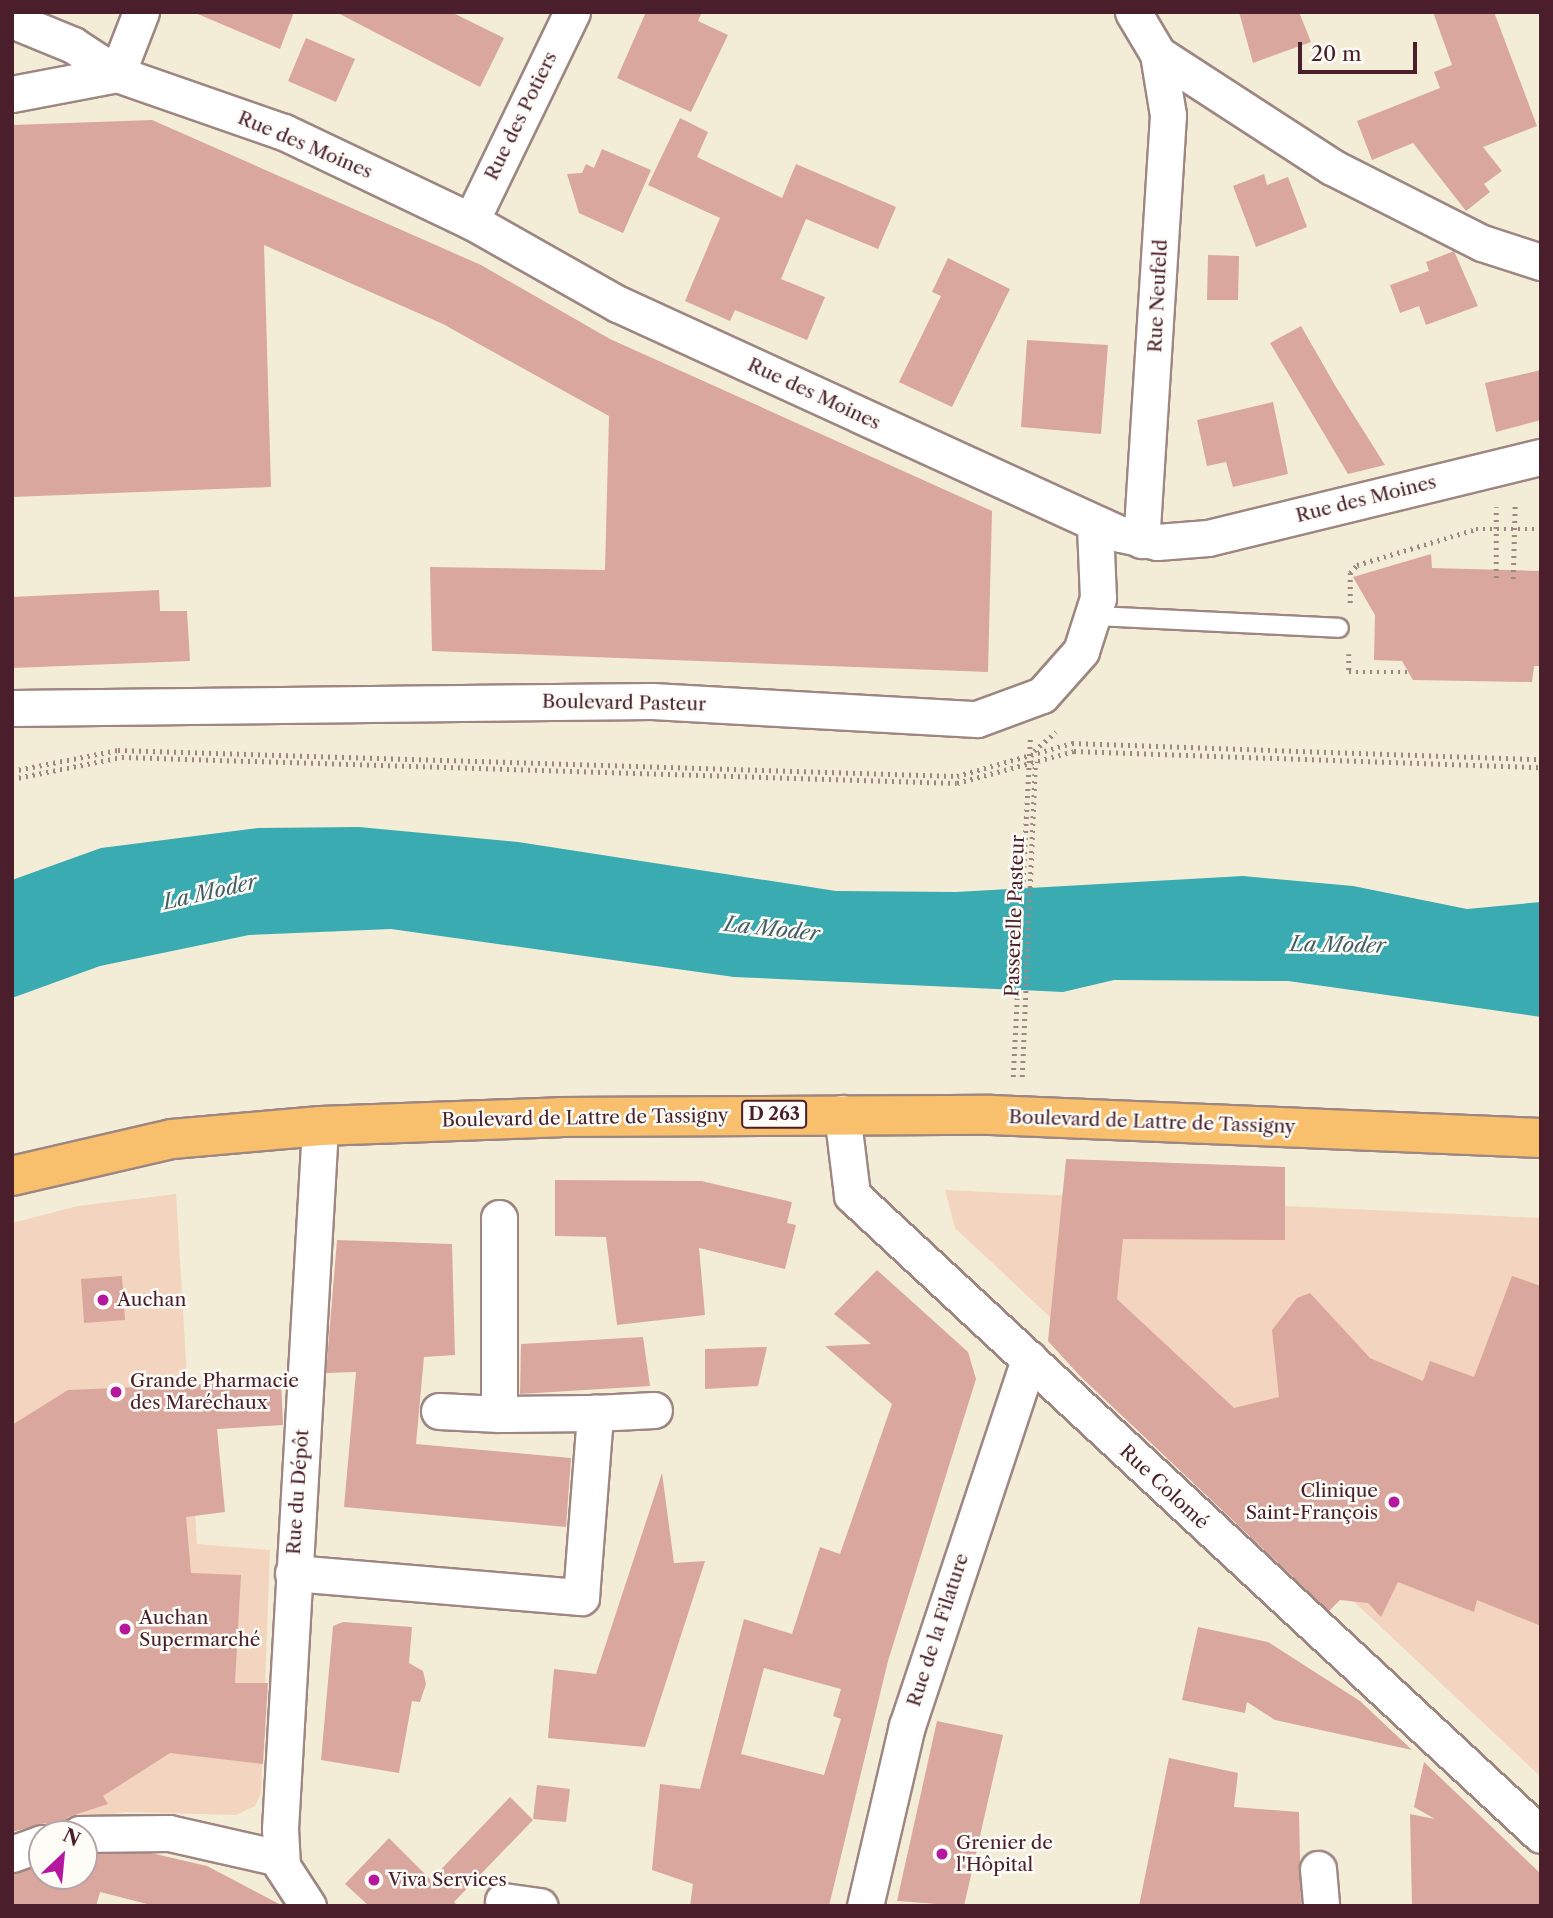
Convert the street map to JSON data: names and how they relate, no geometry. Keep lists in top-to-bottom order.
{
  "streets": {
    "main road": ["D 263", "Boulevard de Lattre de Tassigny"],
    "street": [
      "Rue des Potiers",
      "Rue des Moines",
      "Rue Neufeld",
      "Boulevard Pasteur",
      "Rue Colomé",
      "Rue du Dépôt",
      "Rue de la Filature"
    ],
    "path": ["Passerelle Pasteur"]
  },
  "crossings": [
    ["Rue des Potiers", "Rue des Moines"],
    ["Rue des Moines", "Rue Neufeld"],
    ["Boulevard de Lattre de Tassigny", "Rue Colomé"],
    ["Boulevard de Lattre de Tassigny", "Rue du Dépôt"],
    ["Rue Colomé", "Rue de la Filature"]
  ],
  "water": ["La Moder"],
  "places": [
    "Auchan",
    "Grande Pharmacie des Maréchaux",
    "Clinique Saint-François",
    "Auchan Supermarché",
    "Grenier de l'Hôpital",
    "Viva Services"
  ],
  "scale_bar": "20 m",
  "north": "top right"
}
